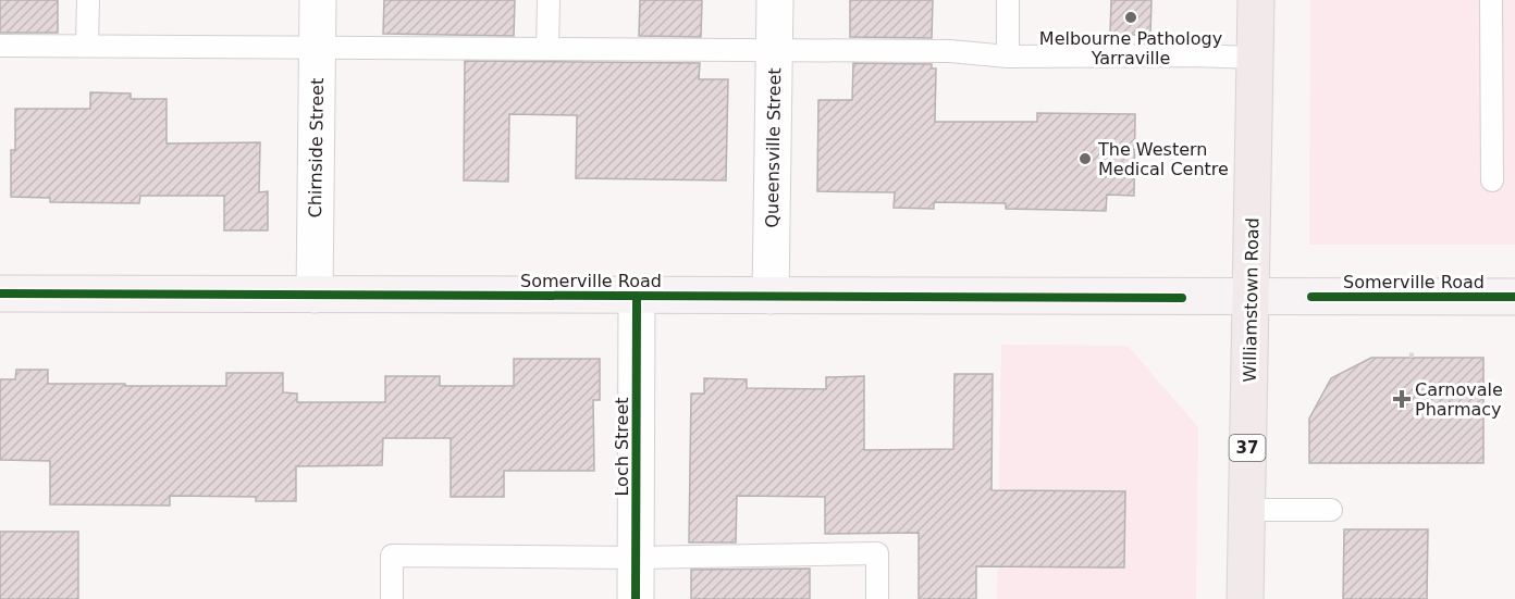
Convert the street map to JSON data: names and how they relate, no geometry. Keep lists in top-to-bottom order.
{
  "streets": {
    "main road": ["Somerville Road", "Williamstown Road", "37"],
    "street": ["Chirnside Street", "Queensville Street", "Loch Street"]
  },
  "crossings": [
    ["Chirnside Street", "Somerville Road"],
    ["Queensville Street", "Somerville Road"],
    ["Somerville Road", "Williamstown Road"],
    ["Somerville Road", "Loch Street"]
  ],
  "places": {
    "other": ["Melbourne Pathology Yarraville", "The Western Medical Centre"],
    "health": ["Carnovale Pharmacy"]
  }
}
